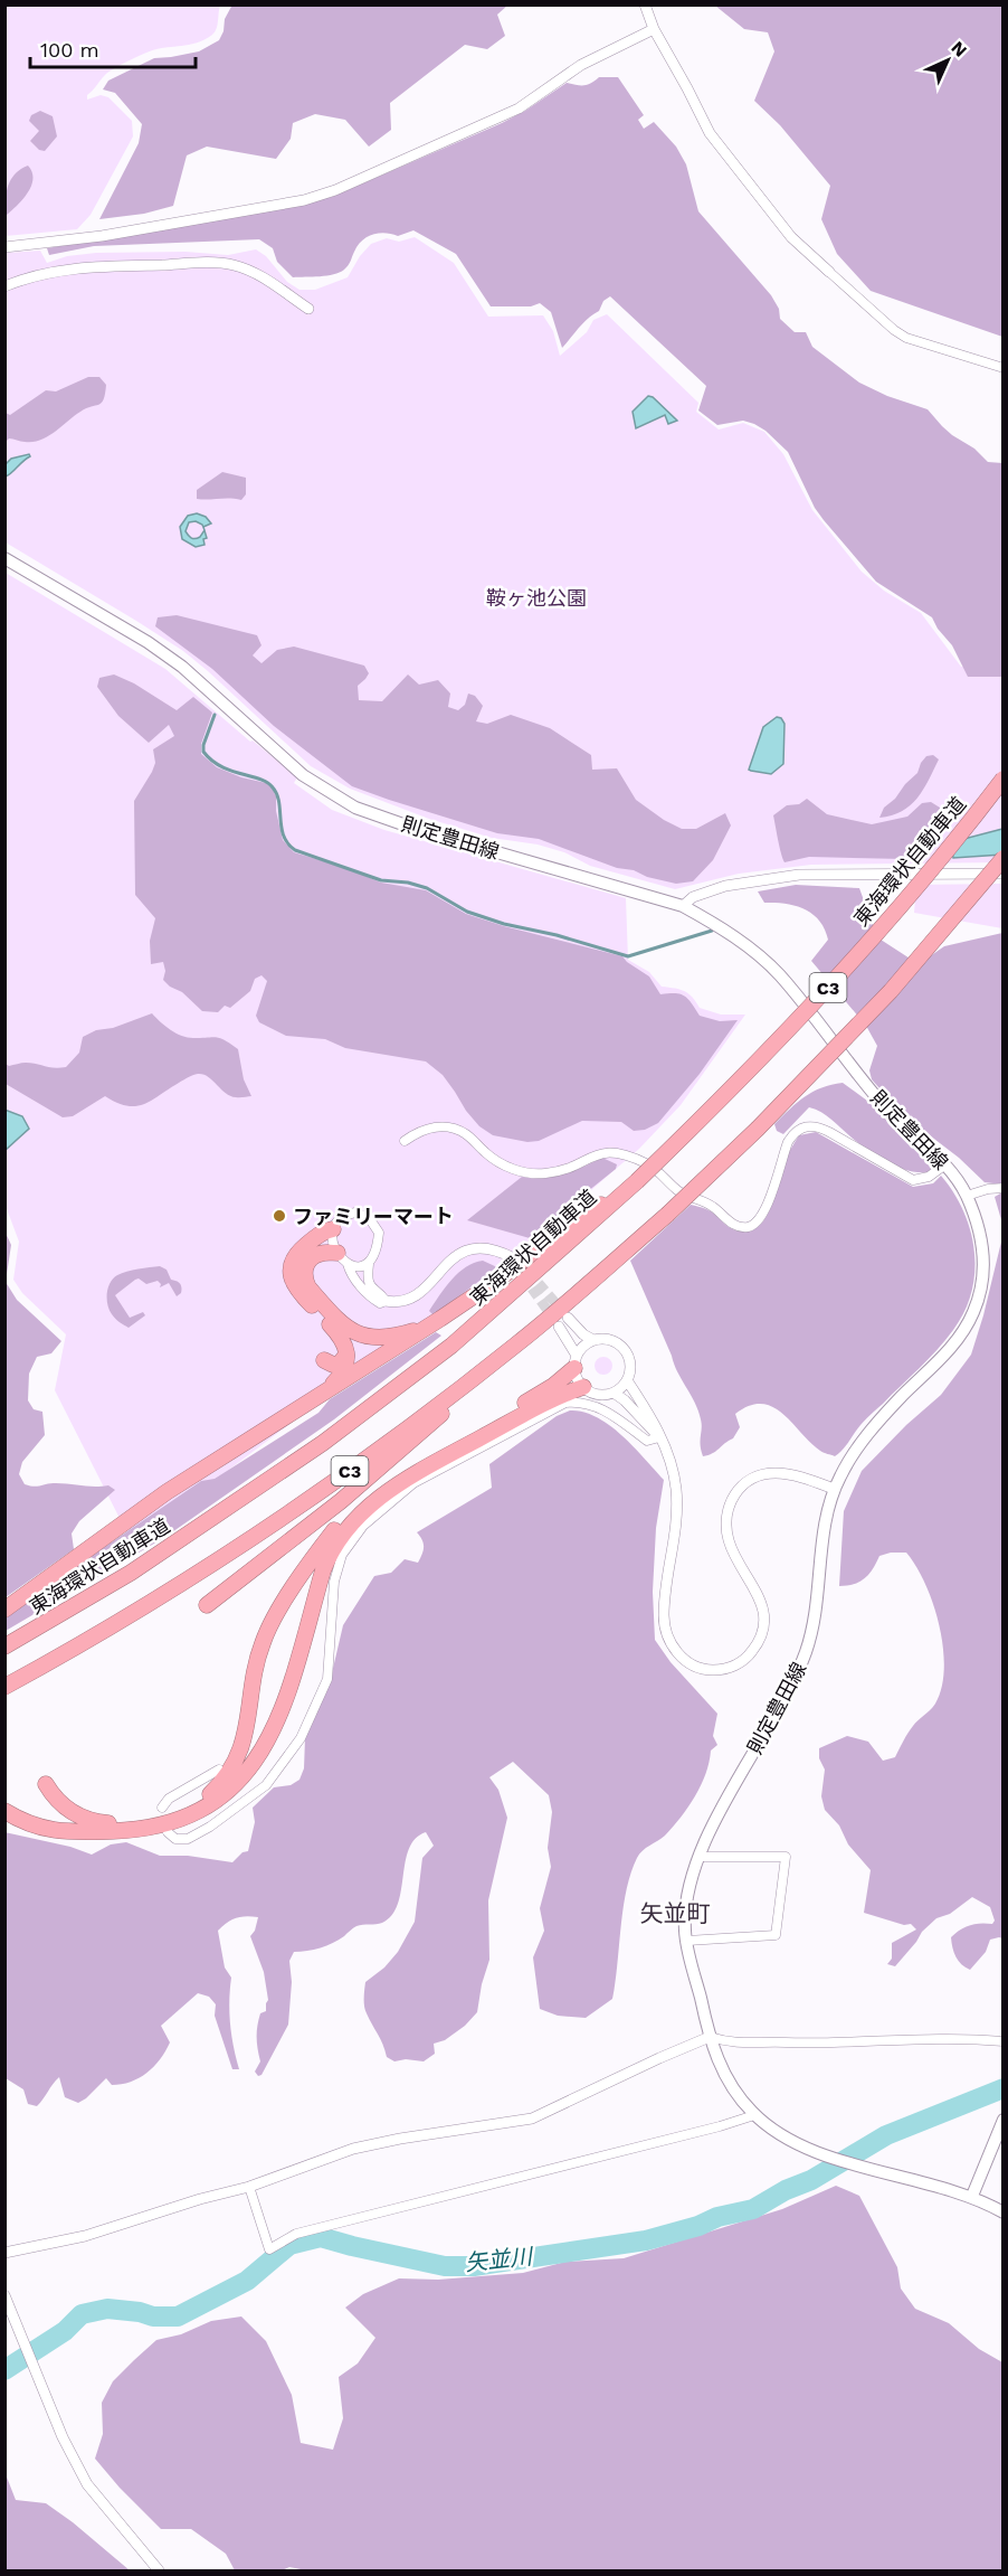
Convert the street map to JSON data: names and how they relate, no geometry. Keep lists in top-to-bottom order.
{
  "streets": {
    "highway": ["東海環状自動車道", "C3"],
    "main road": ["則定豊田線"]
  },
  "districts": ["矢並町"],
  "water": ["矢並川"],
  "parks": ["鞍ヶ池公園"],
  "places": ["ファミリーマート"],
  "scale_bar": "100 m",
  "north": "top right"
}
